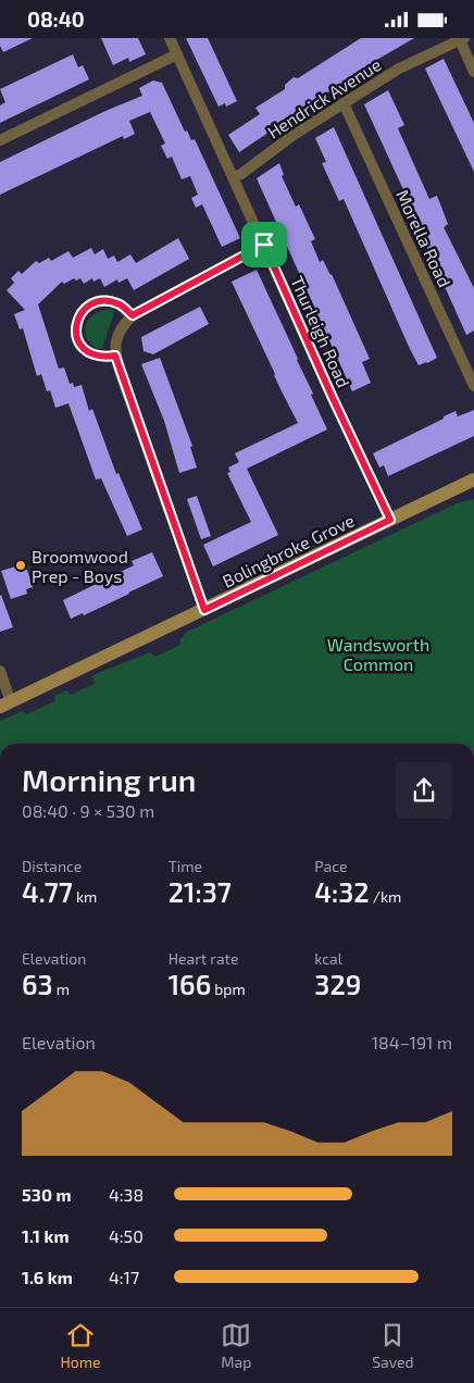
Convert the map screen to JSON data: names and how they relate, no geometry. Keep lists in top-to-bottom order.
{
  "streets": {
    "main road": ["Bolingbroke Grove"],
    "street": ["Hendrick Avenue", "Morella Road", "Thurleigh Road"]
  },
  "crossings": [
    ["Hendrick Avenue", "Morella Road"],
    ["Hendrick Avenue", "Thurleigh Road"],
    ["Thurleigh Road", "Bolingbroke Grove"]
  ],
  "parks": ["Wandsworth Common"],
  "places": ["Broomwood Prep - Boys"],
  "page": {
    "status": "08:40",
    "heading": ["Morning run", "08:40 · 9 × 530 m"],
    "stats": [
      ["Distance", "4.77 km"],
      ["Time", "21:37"],
      ["Pace", "4:32 /km"],
      ["Elevation", "63 m"],
      ["Heart rate", "166 bpm"],
      ["kcal", "329"]
    ],
    "chart": ["Elevation", "184–191 m"],
    "list": [
      {
        "name": "530 m",
        "note": "4:38"
      },
      {
        "name": "1.1 km",
        "note": "4:50"
      },
      {
        "name": "1.6 km",
        "note": "4:17"
      }
    ],
    "tabs": ["Home", "Map", "Saved"]
  }
}
